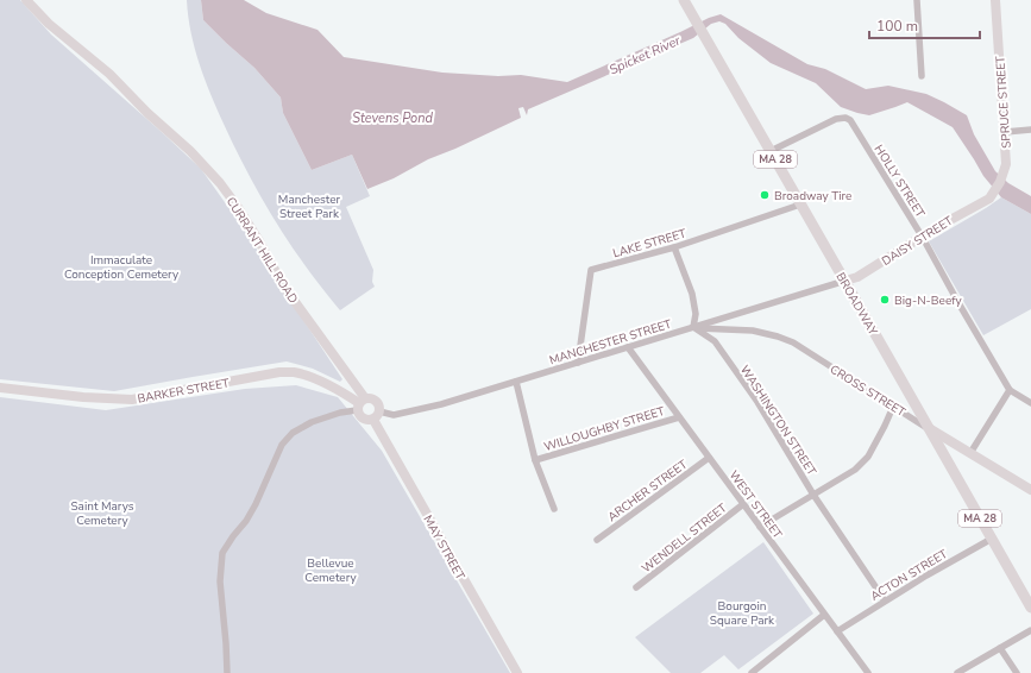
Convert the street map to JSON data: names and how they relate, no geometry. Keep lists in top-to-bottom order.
{
  "streets": {
    "main road": [
      "SPRUCE STREET",
      "MA 28",
      "DAISY STREET",
      "CURRANT HILL ROAD",
      "BROADWAY",
      "BARKER STREET",
      "CROSS STREET",
      "MAY STREET"
    ],
    "street": [
      "HOLLY STREET",
      "LAKE STREET",
      "MANCHESTER STREET",
      "WASHINGTON STREET",
      "WILLOUGHBY STREET",
      "ARCHER STREET",
      "WEST STREET",
      "WENDELL STREET",
      "ACTON STREET"
    ]
  },
  "crossings": [
    ["SPRUCE STREET", "DAISY STREET"],
    ["HOLLY STREET", "DAISY STREET"],
    ["HOLLY STREET", "BROADWAY"],
    ["DAISY STREET", "BROADWAY"],
    ["DAISY STREET", "MANCHESTER STREET"],
    ["LAKE STREET", "BROADWAY"],
    ["LAKE STREET", "MANCHESTER STREET"],
    ["CURRANT HILL ROAD", "MANCHESTER STREET"],
    ["CURRANT HILL ROAD", "BARKER STREET"],
    ["CURRANT HILL ROAD", "MAY STREET"],
    ["BROADWAY", "MANCHESTER STREET"],
    ["BROADWAY", "CROSS STREET"],
    ["BROADWAY", "ACTON STREET"],
    ["MANCHESTER STREET", "BARKER STREET"],
    ["MANCHESTER STREET", "CROSS STREET"],
    ["MANCHESTER STREET", "WASHINGTON STREET"],
    ["MANCHESTER STREET", "WEST STREET"],
    ["MANCHESTER STREET", "MAY STREET"],
    ["BARKER STREET", "MAY STREET"],
    ["CROSS STREET", "WASHINGTON STREET"],
    ["WASHINGTON STREET", "ACTON STREET"],
    ["WILLOUGHBY STREET", "WEST STREET"],
    ["ARCHER STREET", "WEST STREET"],
    ["WEST STREET", "WENDELL STREET"],
    ["WEST STREET", "ACTON STREET"]
  ],
  "water": ["Spicket River", "Stevens Pond"],
  "parks": [
    "Manchester Street Park",
    "Immaculate Conception Cemetery",
    "Saint Marys Cemetery",
    "Bellevue Cemetery",
    "Bourgoin Square Park"
  ],
  "places": ["Broadway Tire", "Big-N-Beefy"],
  "scale_bar": "100 m"
}
